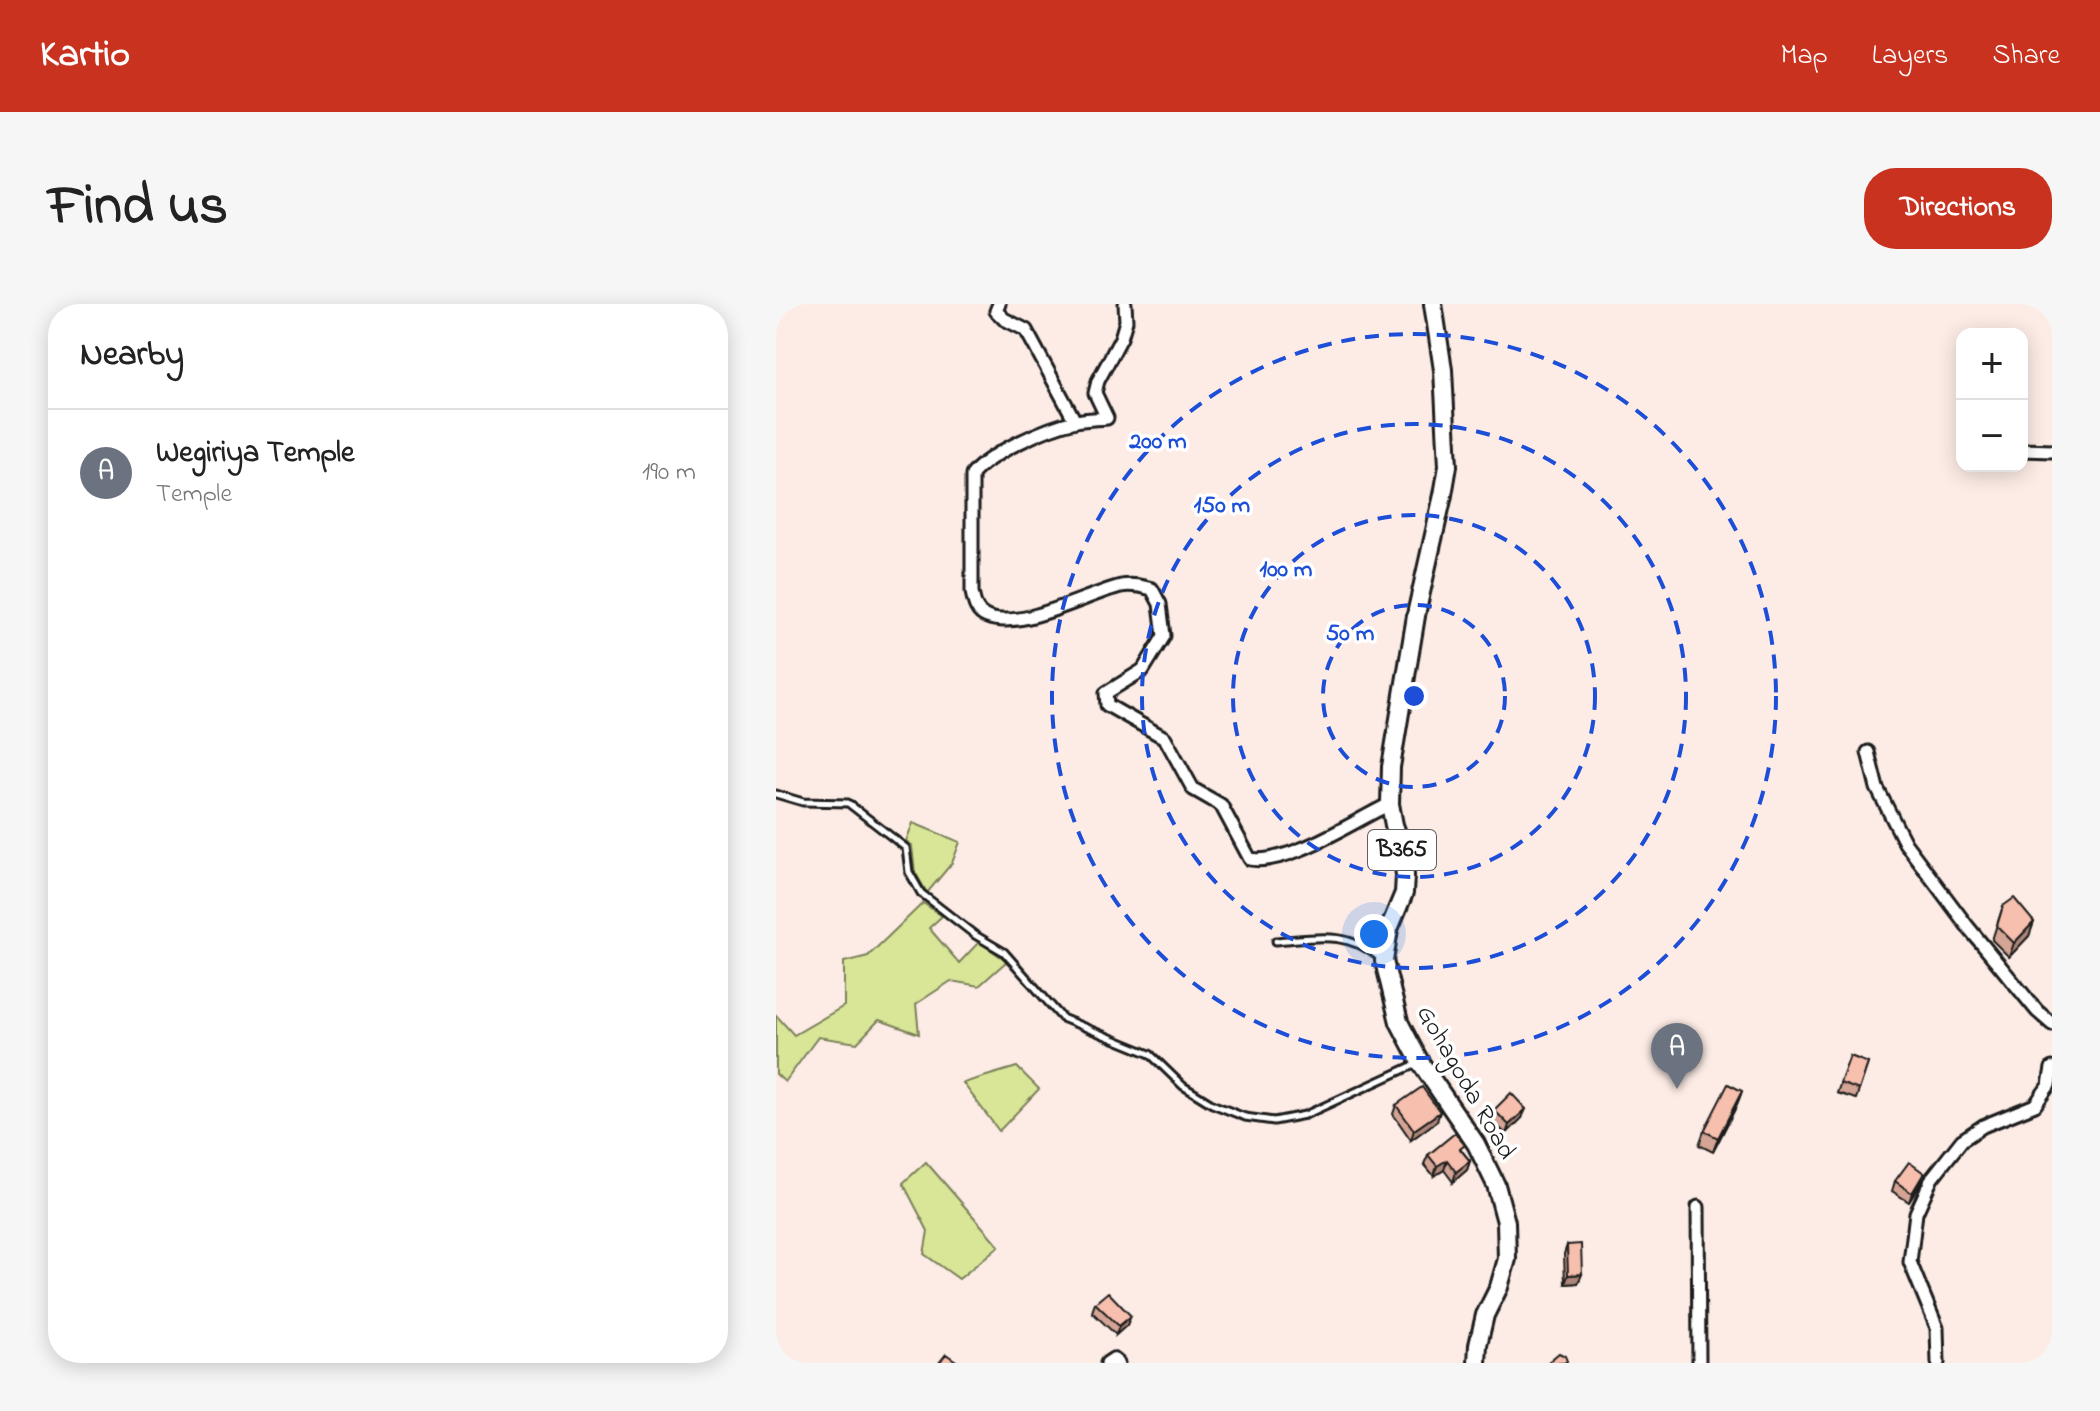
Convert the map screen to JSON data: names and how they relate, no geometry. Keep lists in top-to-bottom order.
{
  "streets": {
    "main road": ["B365", "Gohagoda Road"]
  },
  "page": {
    "header": "Kartio",
    "nav": ["Map", "Layers", "Share"],
    "title": "Find us",
    "buttons": "Directions",
    "heading": "Nearby",
    "map_buttons": ["+", "−"],
    "list": [
      {
        "mark": "A",
        "name": "Wegiriya Temple",
        "note": "Temple",
        "value": "190 m"
      }
    ],
    "pins": "A"
  },
  "rings": [
    "200 m",
    "150 m",
    "100 m",
    "50 m"
  ]
}
